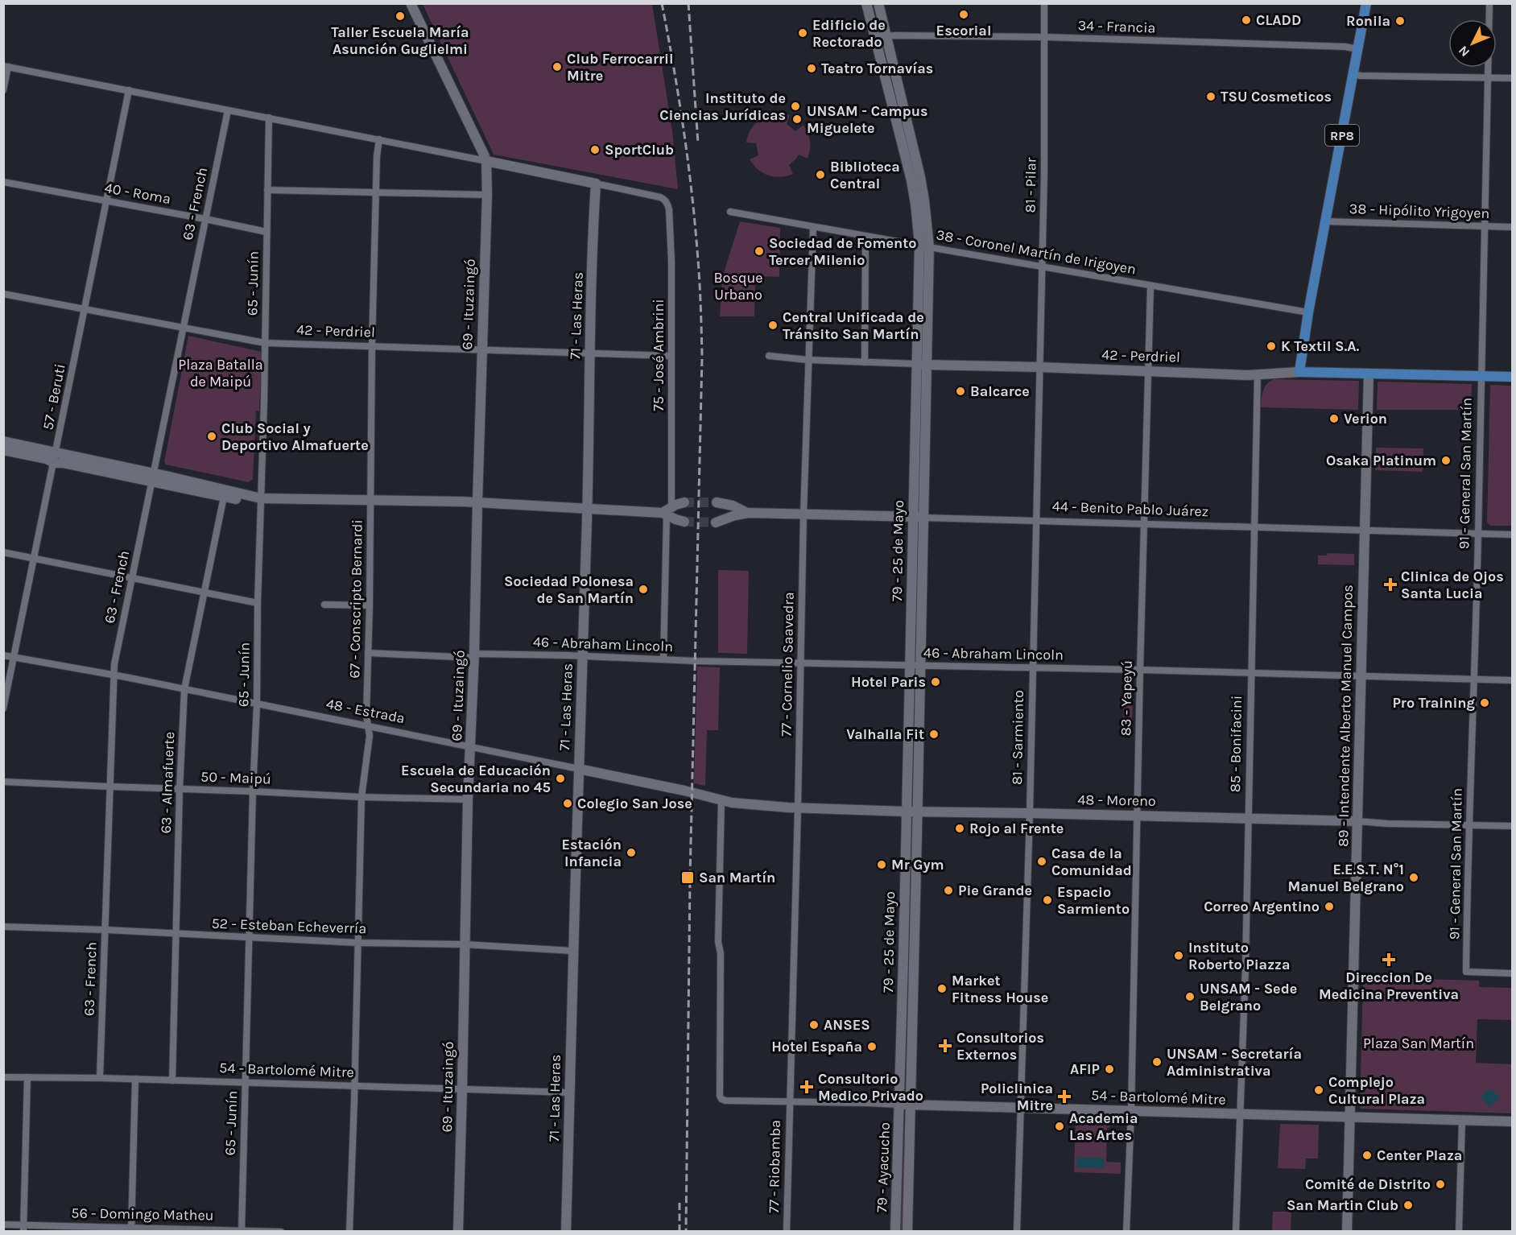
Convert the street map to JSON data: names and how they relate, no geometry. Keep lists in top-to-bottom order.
{
  "streets": {
    "main road": ["RP8", "42 - Perdriel"],
    "street": [
      "34 - Francia",
      "81 - Pilar",
      "40 - Roma",
      "63 - French",
      "38 - Hipólito Yrigoyen",
      "38 - Coronel Martín de Irigoyen",
      "65 - Junín",
      "69 - Ituzaingó",
      "71 - Las Heras",
      "75 - José Ambrini",
      "57 - Beruti",
      "91 - General San Martín",
      "44 - Benito Pablo Juárez",
      "79 - 25 de Mayo",
      "67 - Conscripto Bernardi",
      "46 - Abraham Lincoln",
      "77 - Cornelio Saavedra",
      "83 - Yapeyú",
      "48 - Estrada",
      "89 - Intendente Alberto Manuel Campos",
      "81 - Sarmiento",
      "85 - Bonifacini",
      "50 - Maipú",
      "63 - Almafuerte",
      "48 - Moreno",
      "52 - Esteban Echeverría",
      "54 - Bartolomé Mitre",
      "77 - Riobamba",
      "79 - Ayacucho",
      "56 - Domingo Matheu"
    ]
  },
  "crossings": [
    ["34 - Francia", "RP8"],
    ["34 - Francia", "81 - Pilar"],
    ["34 - Francia", "79 - 25 de Mayo"],
    ["RP8", "38 - Hipólito Yrigoyen"],
    ["RP8", "38 - Coronel Martín de Irigoyen"],
    ["RP8", "42 - Perdriel"],
    ["81 - Pilar", "38 - Coronel Martín de Irigoyen"],
    ["81 - Pilar", "42 - Perdriel"],
    ["81 - Pilar", "81 - Sarmiento"],
    ["40 - Roma", "63 - French"],
    ["40 - Roma", "65 - Junín"],
    ["40 - Roma", "57 - Beruti"],
    ["63 - French", "42 - Perdriel"],
    ["63 - French", "48 - Estrada"],
    ["63 - French", "50 - Maipú"],
    ["63 - French", "52 - Esteban Echeverría"],
    ["63 - French", "54 - Bartolomé Mitre"],
    ["38 - Hipólito Yrigoyen", "91 - General San Martín"],
    ["38 - Coronel Martín de Irigoyen", "79 - 25 de Mayo"],
    ["38 - Coronel Martín de Irigoyen", "77 - Cornelio Saavedra"],
    ["38 - Coronel Martín de Irigoyen", "83 - Yapeyú"],
    ["65 - Junín", "42 - Perdriel"],
    ["65 - Junín", "48 - Estrada"],
    ["65 - Junín", "50 - Maipú"],
    ["65 - Junín", "52 - Esteban Echeverría"],
    ["65 - Junín", "54 - Bartolomé Mitre"],
    ["65 - Junín", "56 - Domingo Matheu"],
    ["69 - Ituzaingó", "42 - Perdriel"],
    ["69 - Ituzaingó", "46 - Abraham Lincoln"],
    ["69 - Ituzaingó", "48 - Estrada"],
    ["69 - Ituzaingó", "50 - Maipú"],
    ["69 - Ituzaingó", "52 - Esteban Echeverría"],
    ["69 - Ituzaingó", "54 - Bartolomé Mitre"],
    ["71 - Las Heras", "42 - Perdriel"],
    ["71 - Las Heras", "75 - José Ambrini"],
    ["71 - Las Heras", "46 - Abraham Lincoln"],
    ["71 - Las Heras", "48 - Estrada"],
    ["71 - Las Heras", "52 - Esteban Echeverría"],
    ["71 - Las Heras", "54 - Bartolomé Mitre"],
    ["42 - Perdriel", "75 - José Ambrini"],
    ["42 - Perdriel", "57 - Beruti"],
    ["42 - Perdriel", "91 - General San Martín"],
    ["42 - Perdriel", "79 - 25 de Mayo"],
    ["42 - Perdriel", "67 - Conscripto Bernardi"],
    ["42 - Perdriel", "77 - Cornelio Saavedra"],
    ["42 - Perdriel", "83 - Yapeyú"],
    ["42 - Perdriel", "89 - Intendente Alberto Manuel Campos"],
    ["42 - Perdriel", "81 - Sarmiento"],
    ["42 - Perdriel", "85 - Bonifacini"],
    ["75 - José Ambrini", "46 - Abraham Lincoln"],
    ["57 - Beruti", "48 - Estrada"],
    ["91 - General San Martín", "44 - Benito Pablo Juárez"],
    ["91 - General San Martín", "46 - Abraham Lincoln"],
    ["91 - General San Martín", "48 - Moreno"],
    ["44 - Benito Pablo Juárez", "79 - 25 de Mayo"],
    ["44 - Benito Pablo Juárez", "77 - Cornelio Saavedra"],
    ["44 - Benito Pablo Juárez", "83 - Yapeyú"],
    ["44 - Benito Pablo Juárez", "89 - Intendente Alberto Manuel Campos"],
    ["44 - Benito Pablo Juárez", "81 - Sarmiento"],
    ["44 - Benito Pablo Juárez", "85 - Bonifacini"],
    ["79 - 25 de Mayo", "46 - Abraham Lincoln"],
    ["79 - 25 de Mayo", "48 - Moreno"],
    ["79 - 25 de Mayo", "54 - Bartolomé Mitre"],
    ["79 - 25 de Mayo", "79 - Ayacucho"],
    ["67 - Conscripto Bernardi", "46 - Abraham Lincoln"],
    ["67 - Conscripto Bernardi", "48 - Estrada"],
    ["67 - Conscripto Bernardi", "50 - Maipú"],
    ["67 - Conscripto Bernardi", "52 - Esteban Echeverría"],
    ["67 - Conscripto Bernardi", "54 - Bartolomé Mitre"],
    ["46 - Abraham Lincoln", "77 - Cornelio Saavedra"],
    ["46 - Abraham Lincoln", "83 - Yapeyú"],
    ["46 - Abraham Lincoln", "89 - Intendente Alberto Manuel Campos"],
    ["46 - Abraham Lincoln", "81 - Sarmiento"],
    ["46 - Abraham Lincoln", "85 - Bonifacini"],
    ["77 - Cornelio Saavedra", "48 - Moreno"],
    ["77 - Cornelio Saavedra", "54 - Bartolomé Mitre"],
    ["77 - Cornelio Saavedra", "77 - Riobamba"],
    ["83 - Yapeyú", "48 - Moreno"],
    ["83 - Yapeyú", "54 - Bartolomé Mitre"],
    ["48 - Estrada", "63 - Almafuerte"],
    ["48 - Estrada", "48 - Moreno"],
    ["48 - Estrada", "54 - Bartolomé Mitre"],
    ["89 - Intendente Alberto Manuel Campos", "48 - Moreno"],
    ["89 - Intendente Alberto Manuel Campos", "54 - Bartolomé Mitre"],
    ["81 - Sarmiento", "48 - Moreno"],
    ["81 - Sarmiento", "54 - Bartolomé Mitre"],
    ["85 - Bonifacini", "48 - Moreno"],
    ["85 - Bonifacini", "54 - Bartolomé Mitre"],
    ["50 - Maipú", "63 - Almafuerte"],
    ["63 - Almafuerte", "52 - Esteban Echeverría"],
    ["63 - Almafuerte", "54 - Bartolomé Mitre"],
    ["48 - Moreno", "54 - Bartolomé Mitre"],
    ["54 - Bartolomé Mitre", "77 - Riobamba"],
    ["54 - Bartolomé Mitre", "79 - Ayacucho"]
  ],
  "parks": ["Bosque Urbano", "Plaza Batalla de Maipú", "Plaza San Martín"],
  "places": {
    "other": [
      "Escorial",
      "Taller Escuela María Asunción Guglielmi",
      "CLADD",
      "Ronila",
      "Edificio de Rectorado",
      "Club Ferrocarril Mitre",
      "Teatro Tornavías",
      "TSU Cosmeticos",
      "Instituto de Ciencias Jurídicas",
      "UNSAM - Campus Miguelete",
      "SportClub",
      "Biblioteca Central",
      "Sociedad de Fomento Tercer Milenio",
      "Central Unificada de Tránsito San Martín",
      "K Textil S.A.",
      "Balcarce",
      "Verion",
      "Club Social y Deportivo Almafuerte",
      "Osaka Platinum",
      "Sociedad Polonesa de San Martín",
      "Hotel Paris",
      "Pro Training",
      "Valhalla Fit",
      "Escuela de Educación Secundaria nº 45",
      "Colegio San Jose",
      "Rojo al Frente",
      "Estación Infancia",
      "Casa de la Comunidad",
      "Mr Gym",
      "E.E.S.T. N°1 Manuel Belgrano",
      "Pie Grande",
      "Espacio Sarmiento",
      "Correo Argentino",
      "Instituto Roberto Piazza",
      "Market Fitness House",
      "UNSAM - Sede Belgrano",
      "ANSES",
      "Hotel España",
      "UNSAM - Secretaría Administrativa",
      "AFIP",
      "Complejo Cultural Plaza",
      "Academia Las Artes",
      "Center Plaza",
      "Comité de Distrito",
      "San Martin Club"
    ],
    "health": [
      "Clinica de Ojos Santa Lucia",
      "Direccion De Medicina Preventiva",
      "Consultorios Externos",
      "Consultorio Medico Privado",
      "Policlinica Mitre"
    ],
    "transit": ["San Martín"]
  },
  "north": "bottom left"
}
